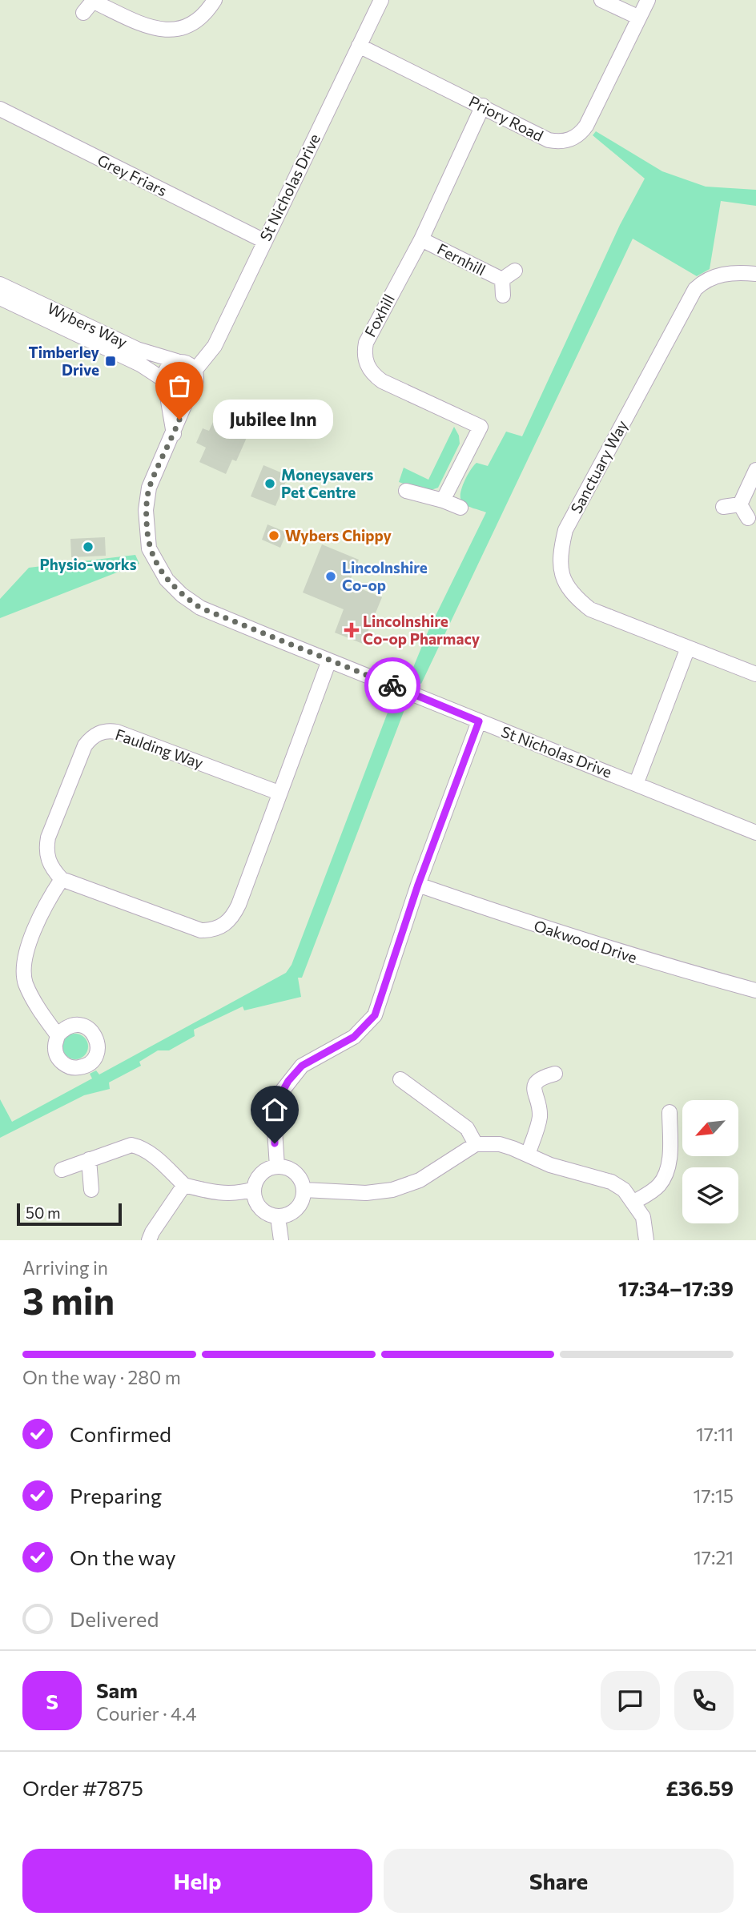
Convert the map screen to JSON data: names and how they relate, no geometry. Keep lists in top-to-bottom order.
{
  "streets": {
    "street": [
      "Priory Road",
      "Grey Friars",
      "St Nicholas Drive",
      "Fernhill",
      "Foxhill",
      "Wybers Way",
      "Sanctuary Way",
      "Faulding Way",
      "Oakwood Drive"
    ]
  },
  "crossings": [
    ["Priory Road", "St Nicholas Drive"],
    ["Priory Road", "Foxhill"],
    ["Grey Friars", "St Nicholas Drive"],
    ["St Nicholas Drive", "Wybers Way"],
    ["Fernhill", "Foxhill"]
  ],
  "places": {
    "transit": ["Timberley Drive"],
    "other": [
      "Jubilee Inn",
      "Moneysavers Pet Centre",
      "Wybers Chippy",
      "Physio-works",
      "Lincolnshire Co-op"
    ],
    "health": ["Lincolnshire Co-op Pharmacy"]
  },
  "scale_bar": "50 m",
  "north": "bottom left",
  "page": {
    "bubble": "Jubilee Inn",
    "scale": "50 m",
    "heading": ["3 min", "Arriving in", "17:34–17:39"],
    "panel": [
      "Sam",
      "Courier · 4.4",
      "Order #7875",
      "£36.59"
    ],
    "bar": "On the way · 280 m",
    "list": [
      ["Confirmed", "17:11"],
      ["Preparing", "17:15"],
      ["On the way", "17:21"],
      "Delivered"
    ],
    "round": "S",
    "buttons": ["Help", "Share"]
  }
}
